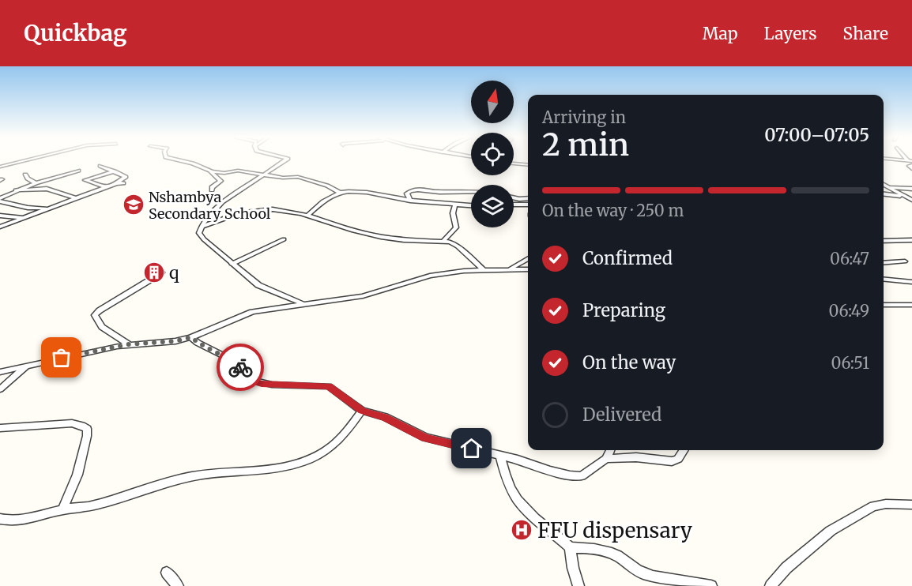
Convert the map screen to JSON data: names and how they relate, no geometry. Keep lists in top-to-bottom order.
{
  "places": {
    "school or university": ["Nshambya Secondary School"],
    "building": ["q"],
    "hospital": ["FFU dispensary"]
  },
  "north": "top",
  "page": {
    "header": "Quickbag",
    "nav": ["Map", "Layers", "Share"],
    "heading": ["2 min", "Arriving in", "07:00–07:05"],
    "bar": "On the way · 250 m",
    "list": [
      ["Confirmed", "06:47"],
      ["Preparing", "06:49"],
      ["On the way", "06:51"],
      "Delivered"
    ]
  }
}
